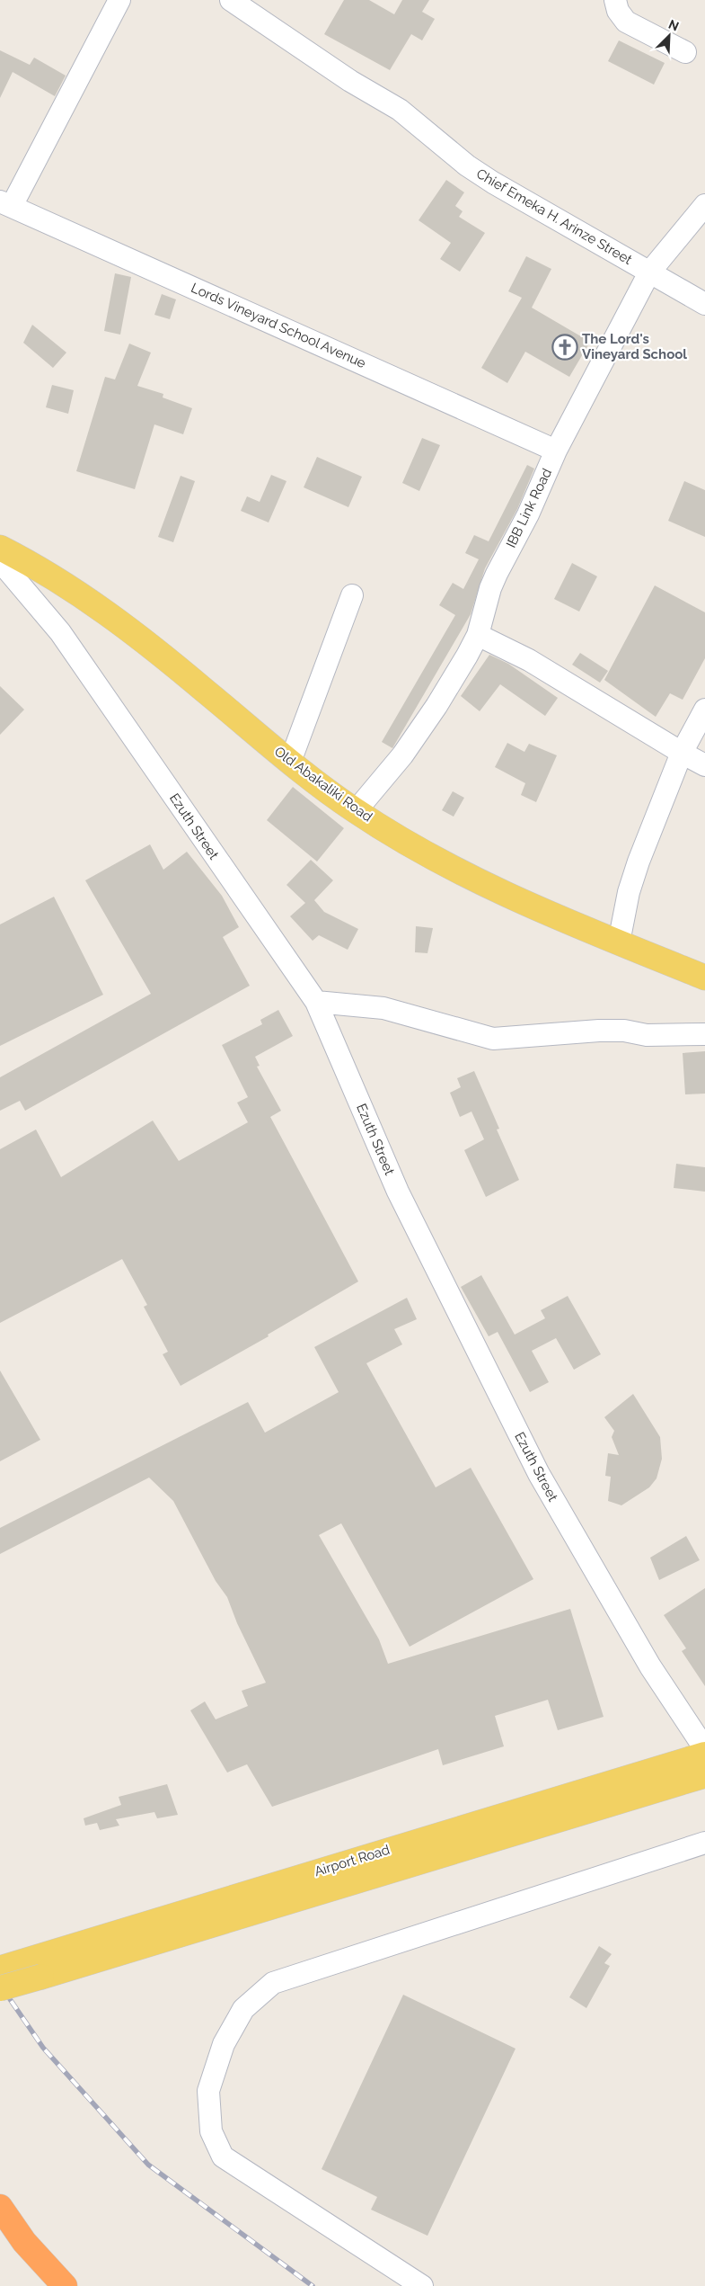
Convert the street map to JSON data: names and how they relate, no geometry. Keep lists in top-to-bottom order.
{
  "streets": {
    "main road": ["Old Abakaliki Road", "Airport Road"],
    "street": [
      "Chief Emeka H. Arinze Street",
      "Lords Vineyard School Avenue",
      "IBB Link Road",
      "Ezuth Street"
    ]
  },
  "crossings": [
    ["Chief Emeka H. Arinze Street", "IBB Link Road"],
    ["Lords Vineyard School Avenue", "IBB Link Road"],
    ["IBB Link Road", "Old Abakaliki Road"]
  ],
  "places": {
    "church": ["The Lord's Vineyard School"]
  },
  "north": "top right"
}
